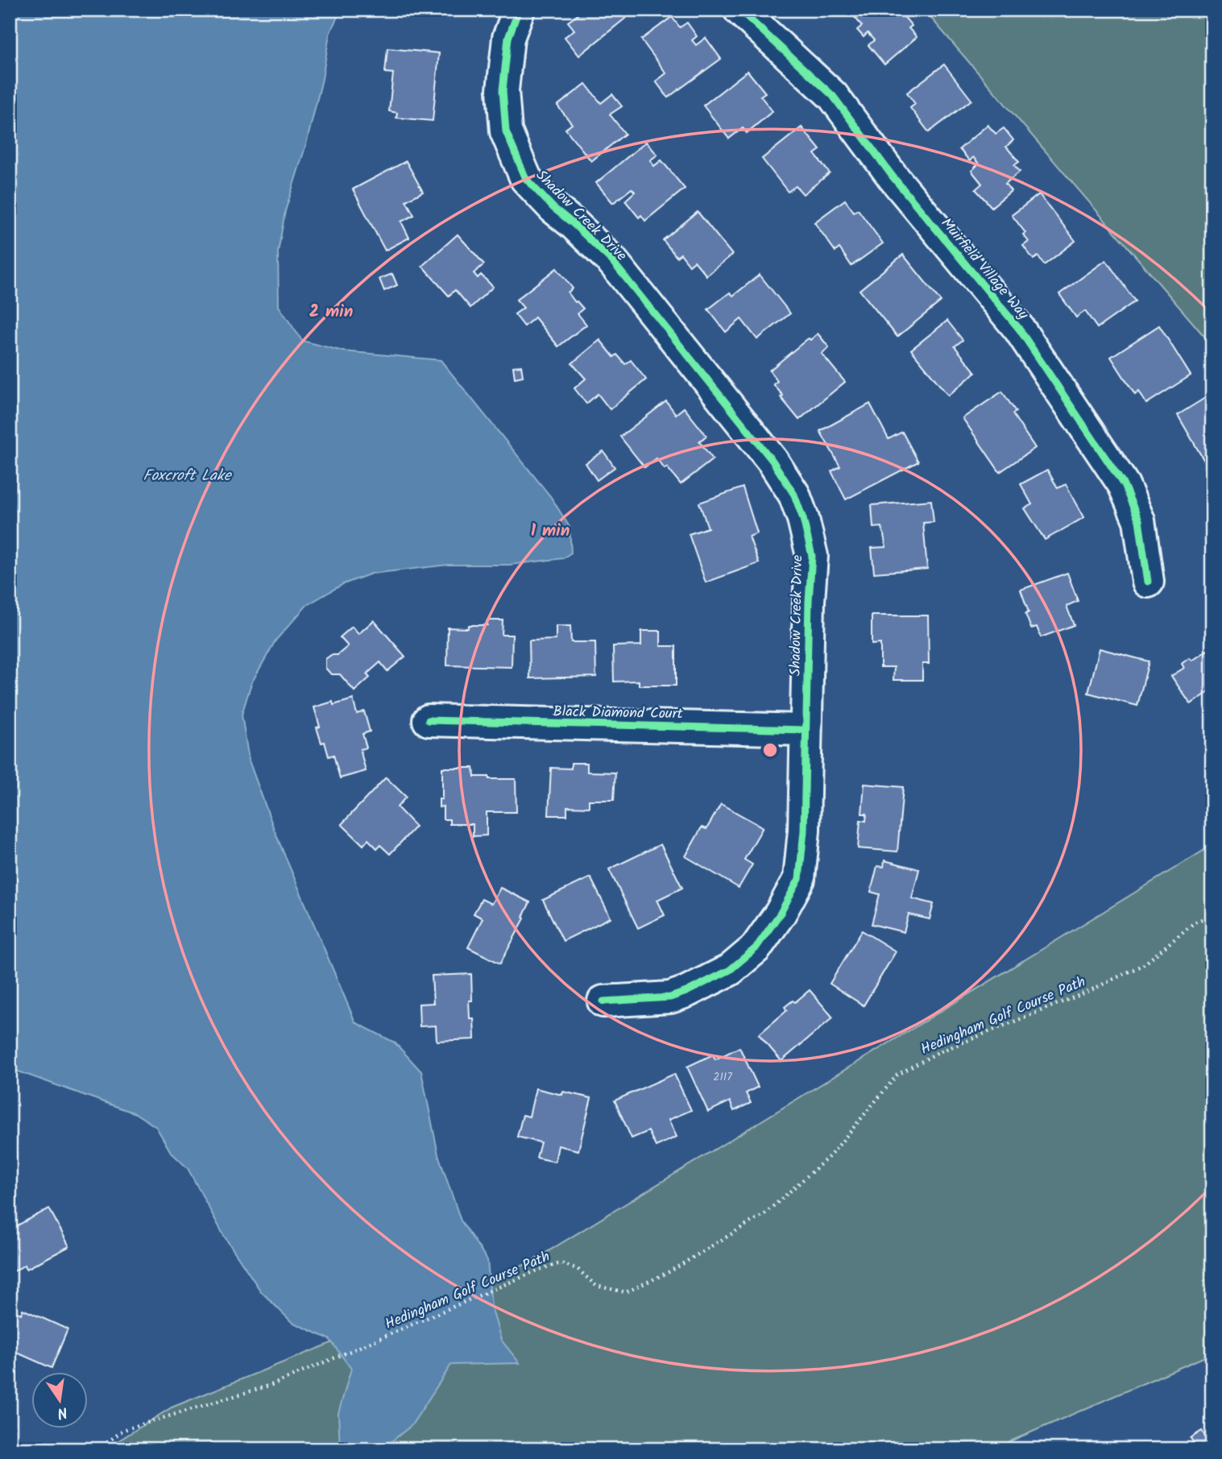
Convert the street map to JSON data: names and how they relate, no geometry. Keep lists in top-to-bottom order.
{
  "streets": {
    "street": ["Shadow Creek Drive", "Muirfield Village Way", "Black Diamond Court"],
    "path": ["Hedingham Golf Course Path"]
  },
  "crossings": [
    ["Shadow Creek Drive", "Black Diamond Court"]
  ],
  "water": ["Foxcroft Lake"],
  "house_numbers": ["2117"],
  "north": "bottom",
  "rings": ["2 min", "1 min"]
}
